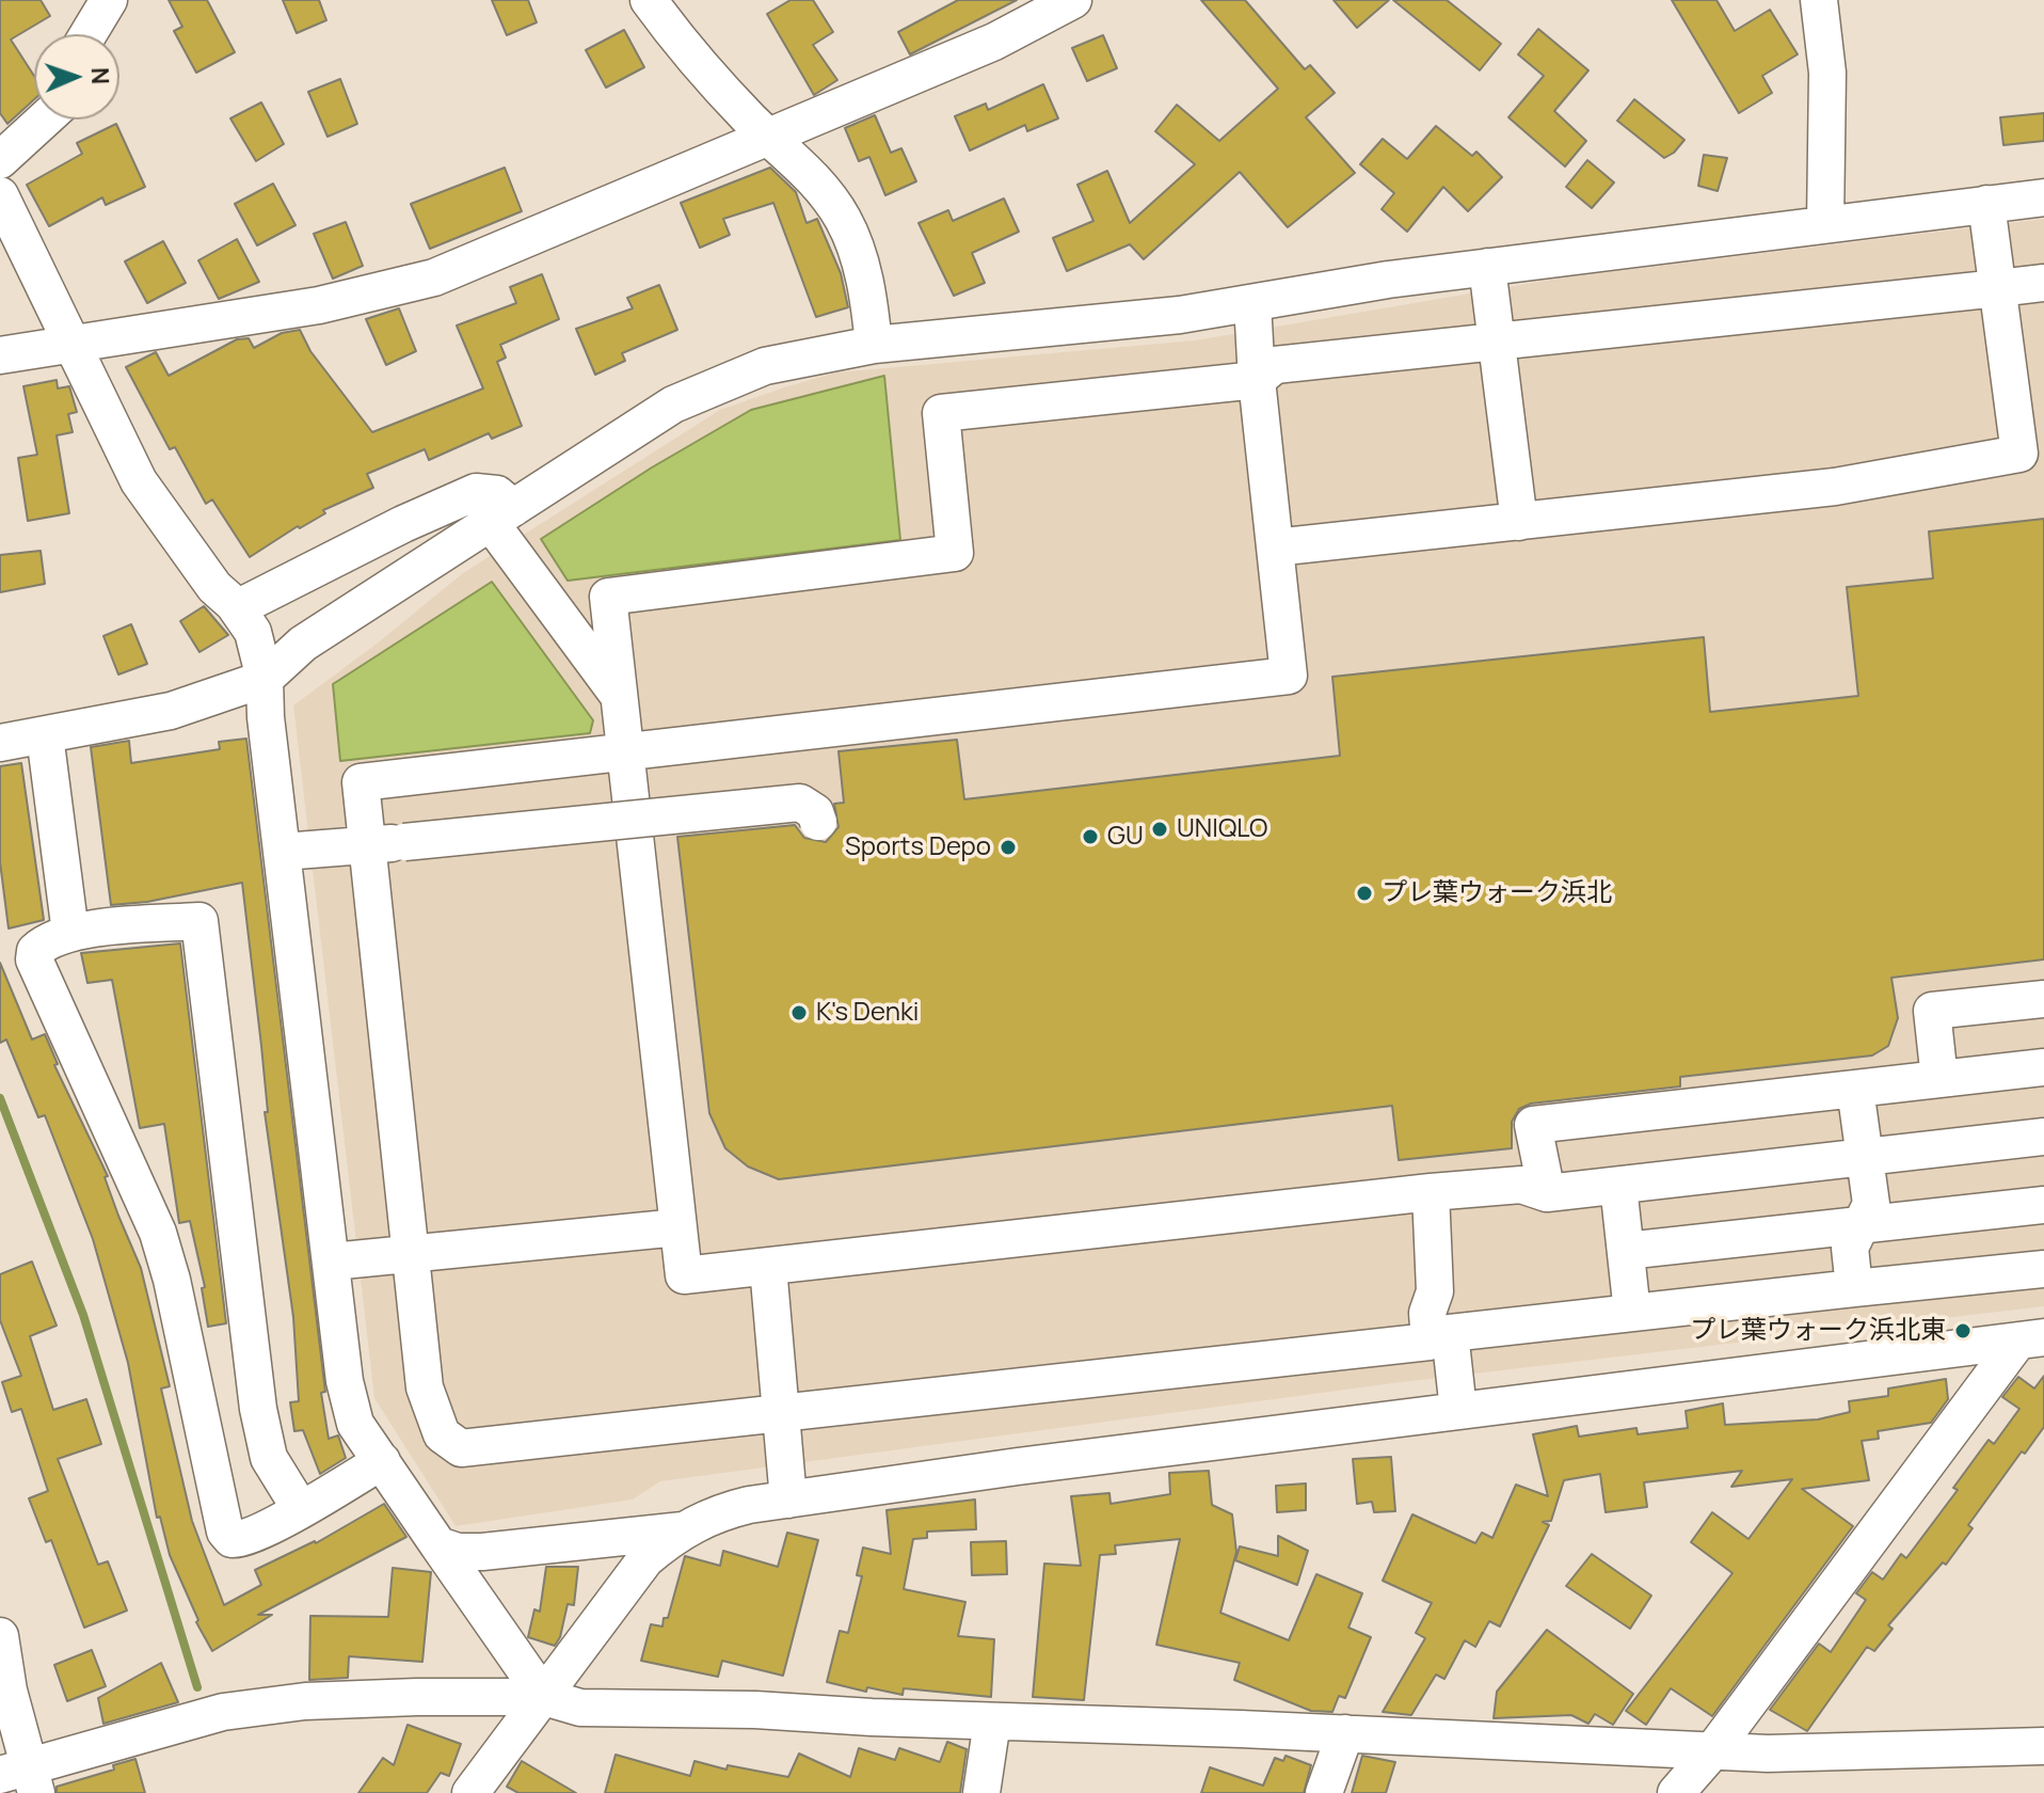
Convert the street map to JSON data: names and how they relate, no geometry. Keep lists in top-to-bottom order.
{
  "places": [
    "UNIQLO",
    "GU",
    "Sports Depo",
    "プレ葉ウォーク浜北",
    "K's Denki",
    "プレ葉ウォーク浜北東"
  ],
  "north": "right"
}
